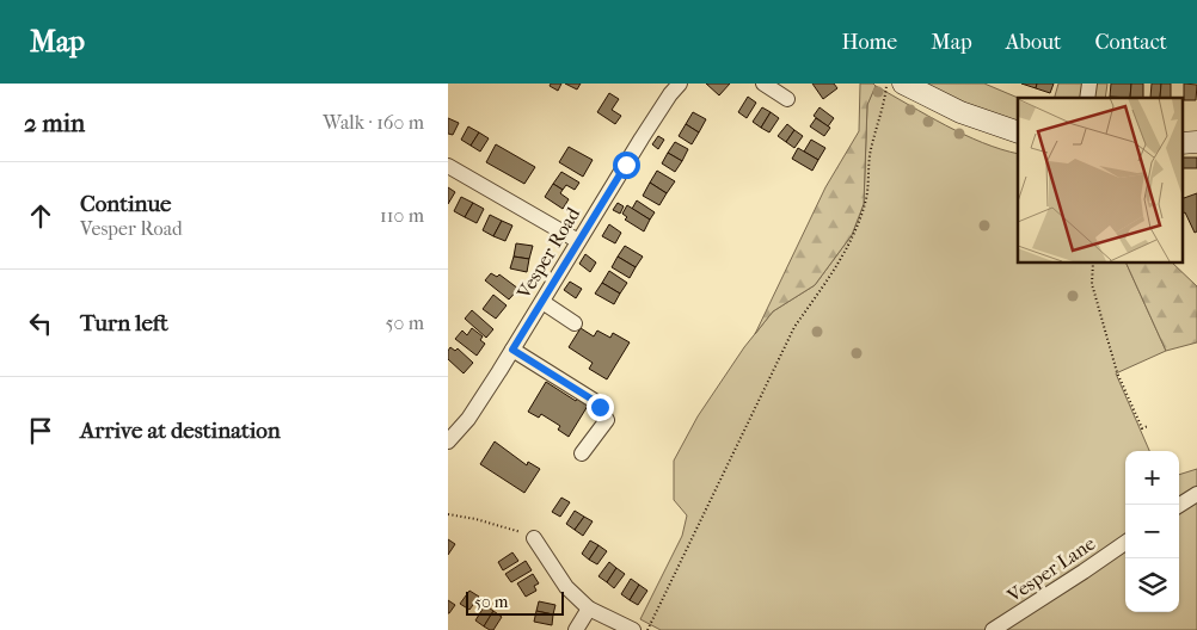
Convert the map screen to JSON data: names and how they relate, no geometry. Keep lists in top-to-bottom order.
{
  "streets": {
    "street": ["Vesper Road", "Vesper Lane"]
  },
  "scale_bar": "50 m",
  "page": {
    "header": "Map",
    "nav": [
      "Home",
      "Map",
      "About",
      "Contact"
    ],
    "heading": ["2 min", "Walk · 160 m"],
    "list": [
      ["Continue", "Vesper Road", "110 m"],
      ["Turn left", "50 m"],
      "Arrive at destination"
    ],
    "map_buttons": ["+", "−"],
    "scale": "50 m"
  }
}
